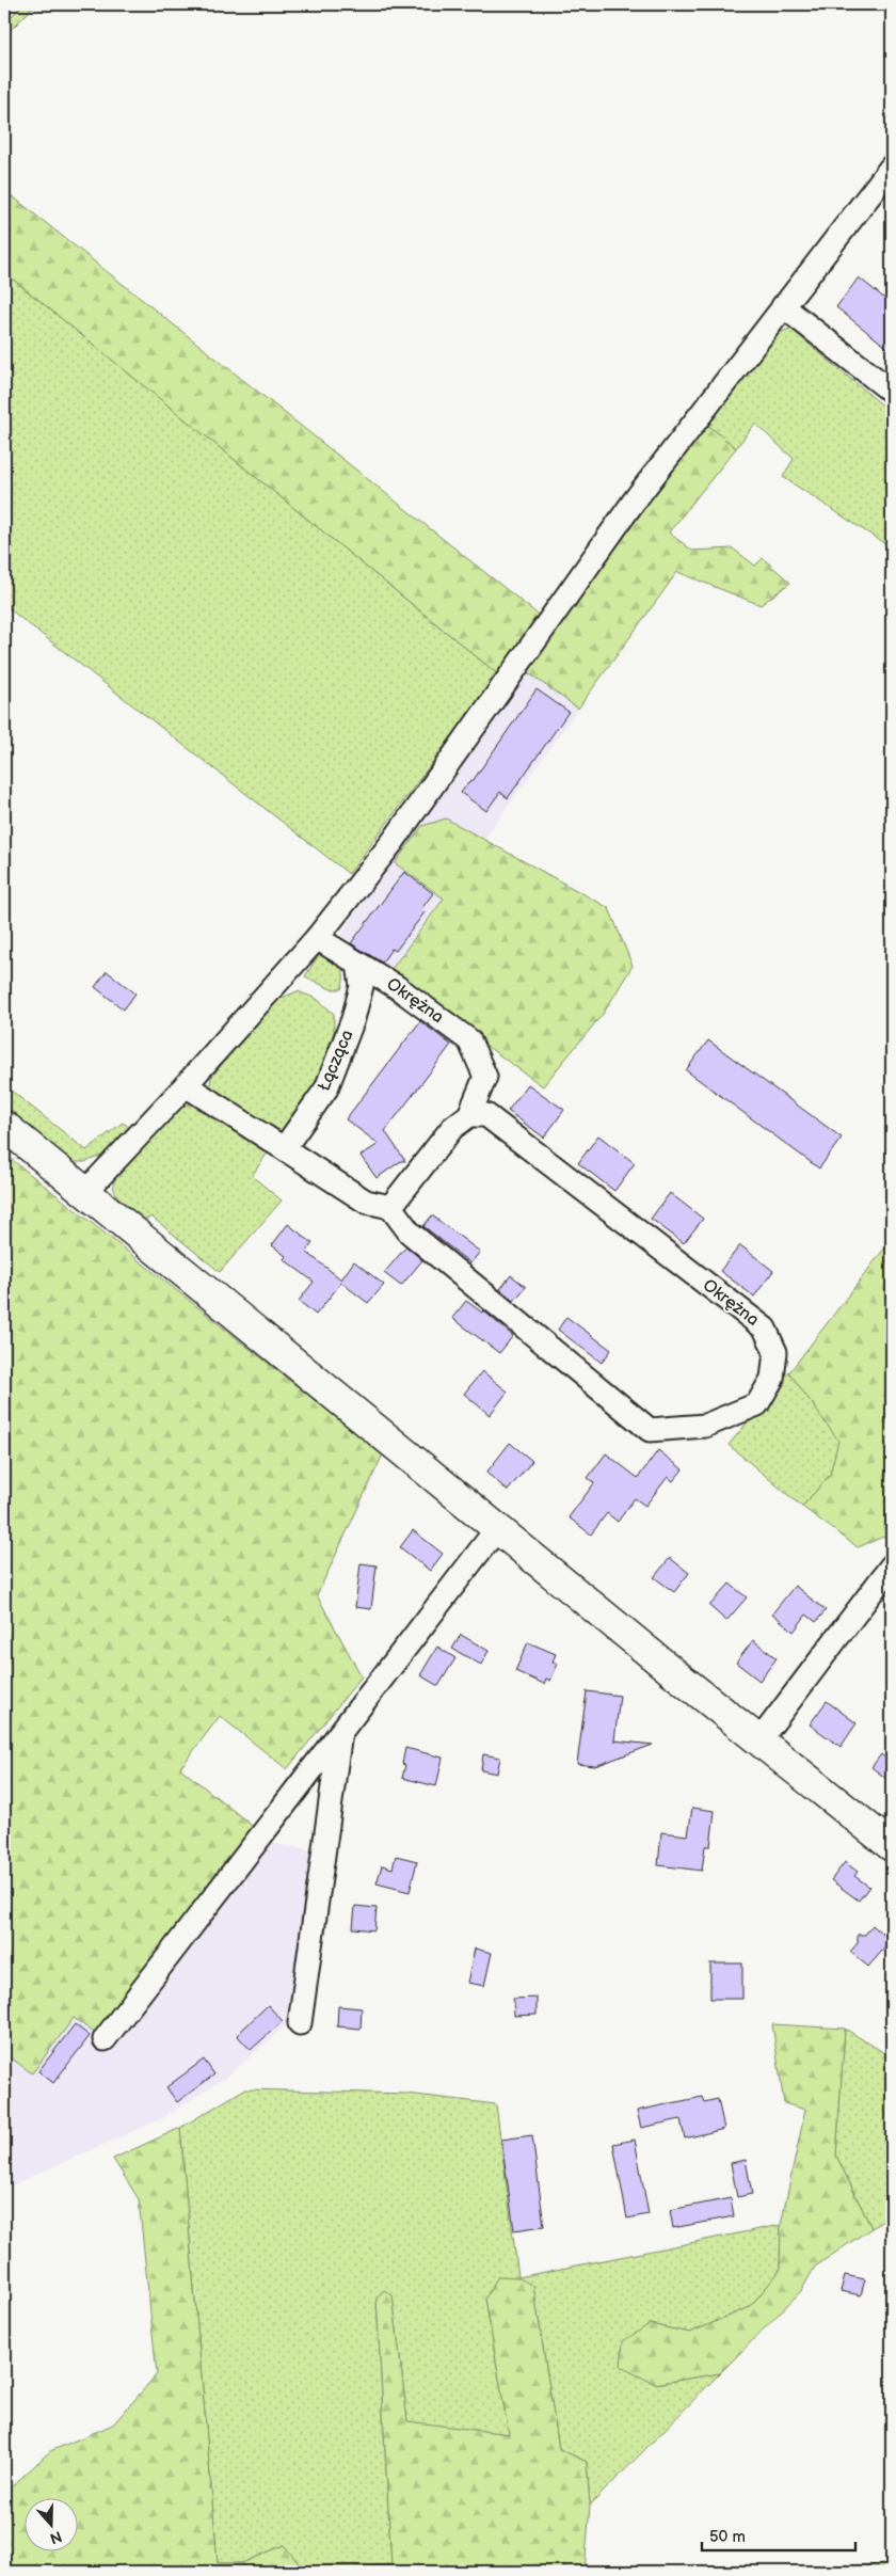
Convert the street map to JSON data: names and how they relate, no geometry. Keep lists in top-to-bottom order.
{
  "streets": {
    "street": ["Okrężna", "Łącząca"]
  },
  "crossings": [
    ["Okrężna", "Łącząca"]
  ],
  "scale_bar": "50 m",
  "north": "bottom"
}
